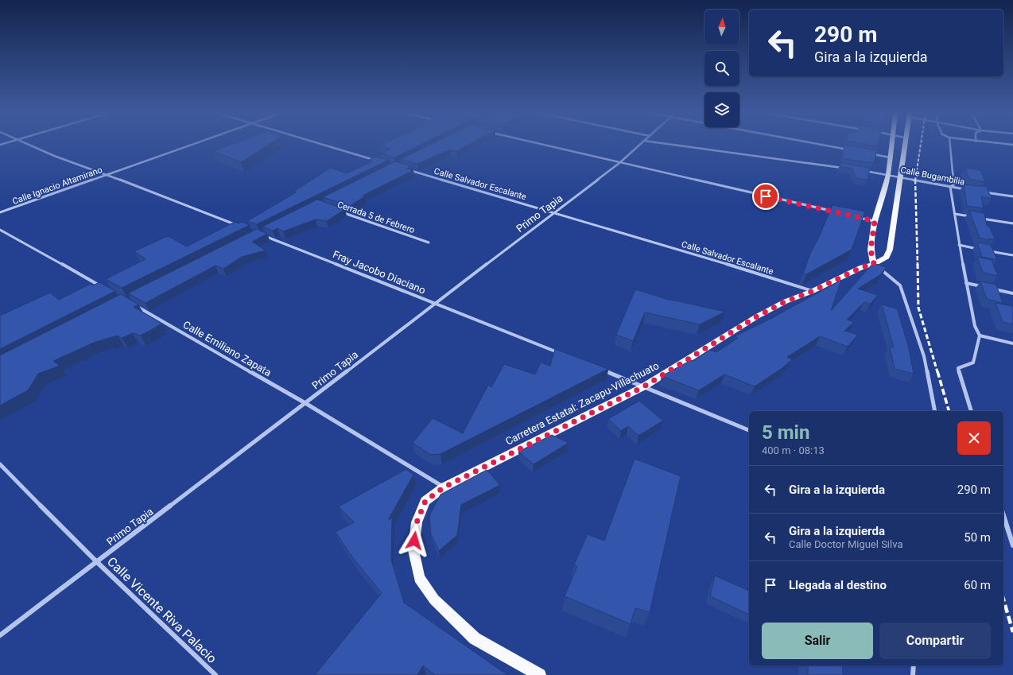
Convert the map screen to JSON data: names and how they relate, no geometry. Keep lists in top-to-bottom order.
{
  "streets": {
    "main road": ["Carretera Estatal: Zacapu-Villachuato"],
    "street": [
      "Calle Bugambilia",
      "Calle Salvador Escalante",
      "Calle Ignacio Altamirano",
      "Primo Tapia",
      "Cerrada 5 de Febrero",
      "Fray Jacobo Diaciano",
      "Calle Emiliano Zapata",
      "Calle Vicente Riva Palacio"
    ]
  },
  "crossings": [
    ["Calle Bugambilia", "Carretera Estatal: Zacapu-Villachuato"],
    ["Calle Salvador Escalante", "Primo Tapia"],
    ["Calle Salvador Escalante", "Carretera Estatal: Zacapu-Villachuato"],
    ["Primo Tapia", "Fray Jacobo Diaciano"],
    ["Primo Tapia", "Calle Emiliano Zapata"],
    ["Primo Tapia", "Calle Vicente Riva Palacio"],
    ["Calle Emiliano Zapata", "Carretera Estatal: Zacapu-Villachuato"]
  ],
  "north": "top",
  "page": {
    "turn": ["290 m", "Gira a la izquierda"],
    "heading": ["5 min", "400 m · 08:13"],
    "list": [
      {
        "name": "Gira a la izquierda",
        "value": "290 m"
      },
      {
        "name": "Gira a la izquierda",
        "note": "Calle Doctor Miguel Silva",
        "value": "50 m"
      },
      {
        "name": "Llegada al destino",
        "value": "60 m"
      }
    ],
    "buttons": ["Salir", "Compartir"]
  }
}
